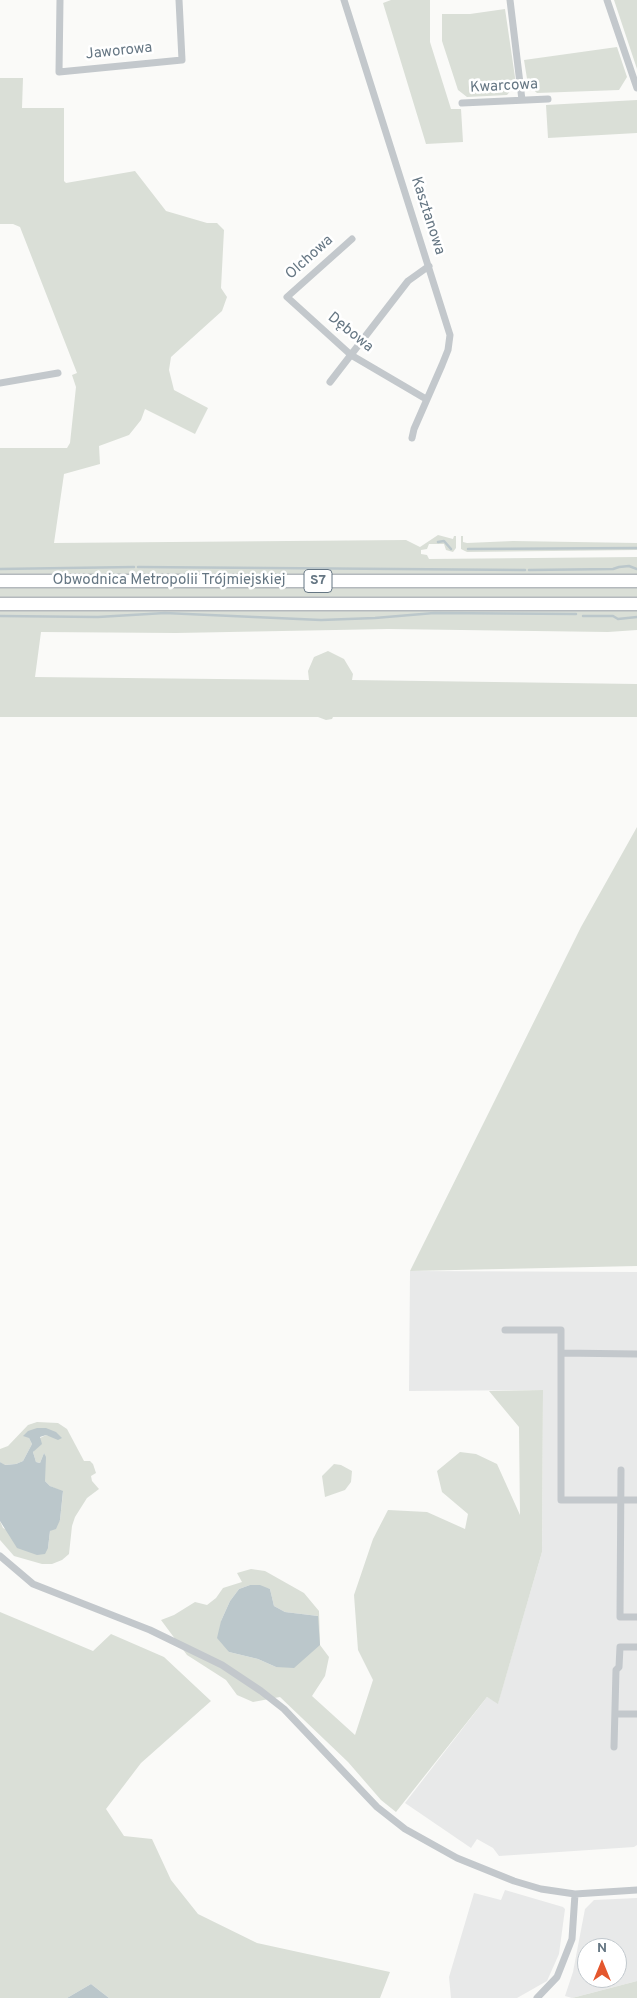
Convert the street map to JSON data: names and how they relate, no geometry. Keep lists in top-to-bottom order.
{
  "streets": {
    "highway": ["Obwodnica Metropolii Trójmiejskiej", "S7"],
    "street": [
      "Jaworowa",
      "Kwarcowa",
      "Kasztanowa",
      "Olchowa",
      "Dębowa"
    ]
  },
  "crossings": [
    ["Kasztanowa", "Dębowa"],
    ["Olchowa", "Dębowa"]
  ],
  "north": "top"
}
